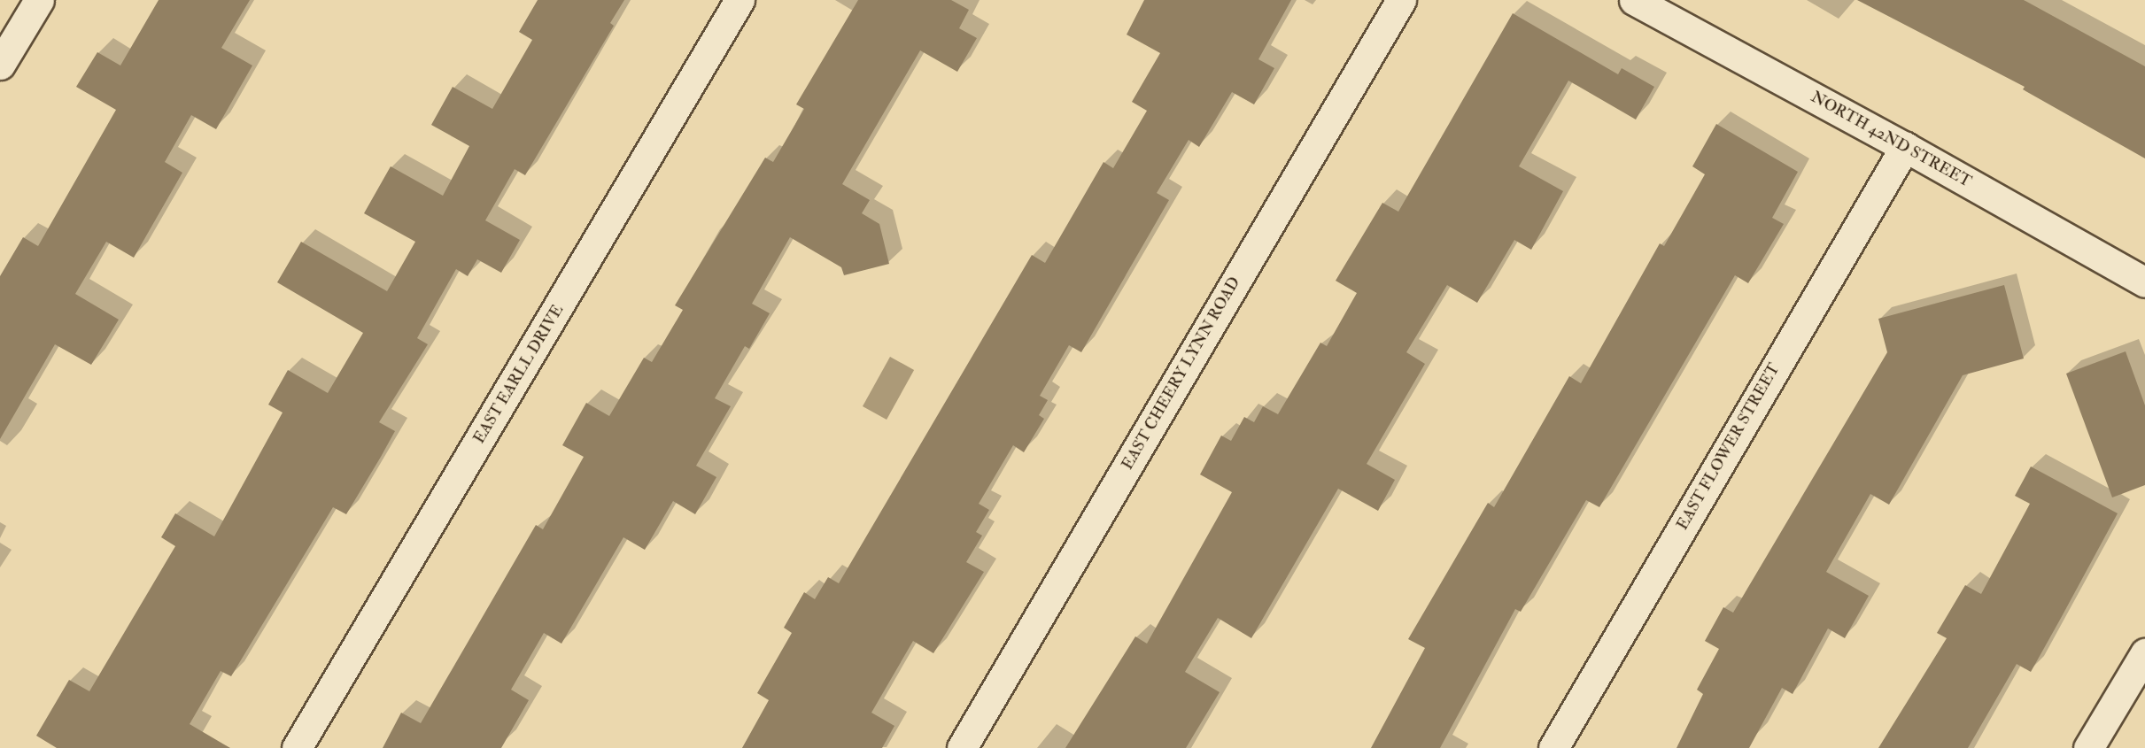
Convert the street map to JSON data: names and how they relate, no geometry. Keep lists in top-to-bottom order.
{
  "streets": {
    "street": [
      "NORTH 42ND STREET",
      "EAST CHEERY LYNN ROAD",
      "EAST EARLL DRIVE",
      "EAST FLOWER STREET"
    ]
  },
  "crossings": [
    ["NORTH 42ND STREET", "EAST FLOWER STREET"]
  ]
}
